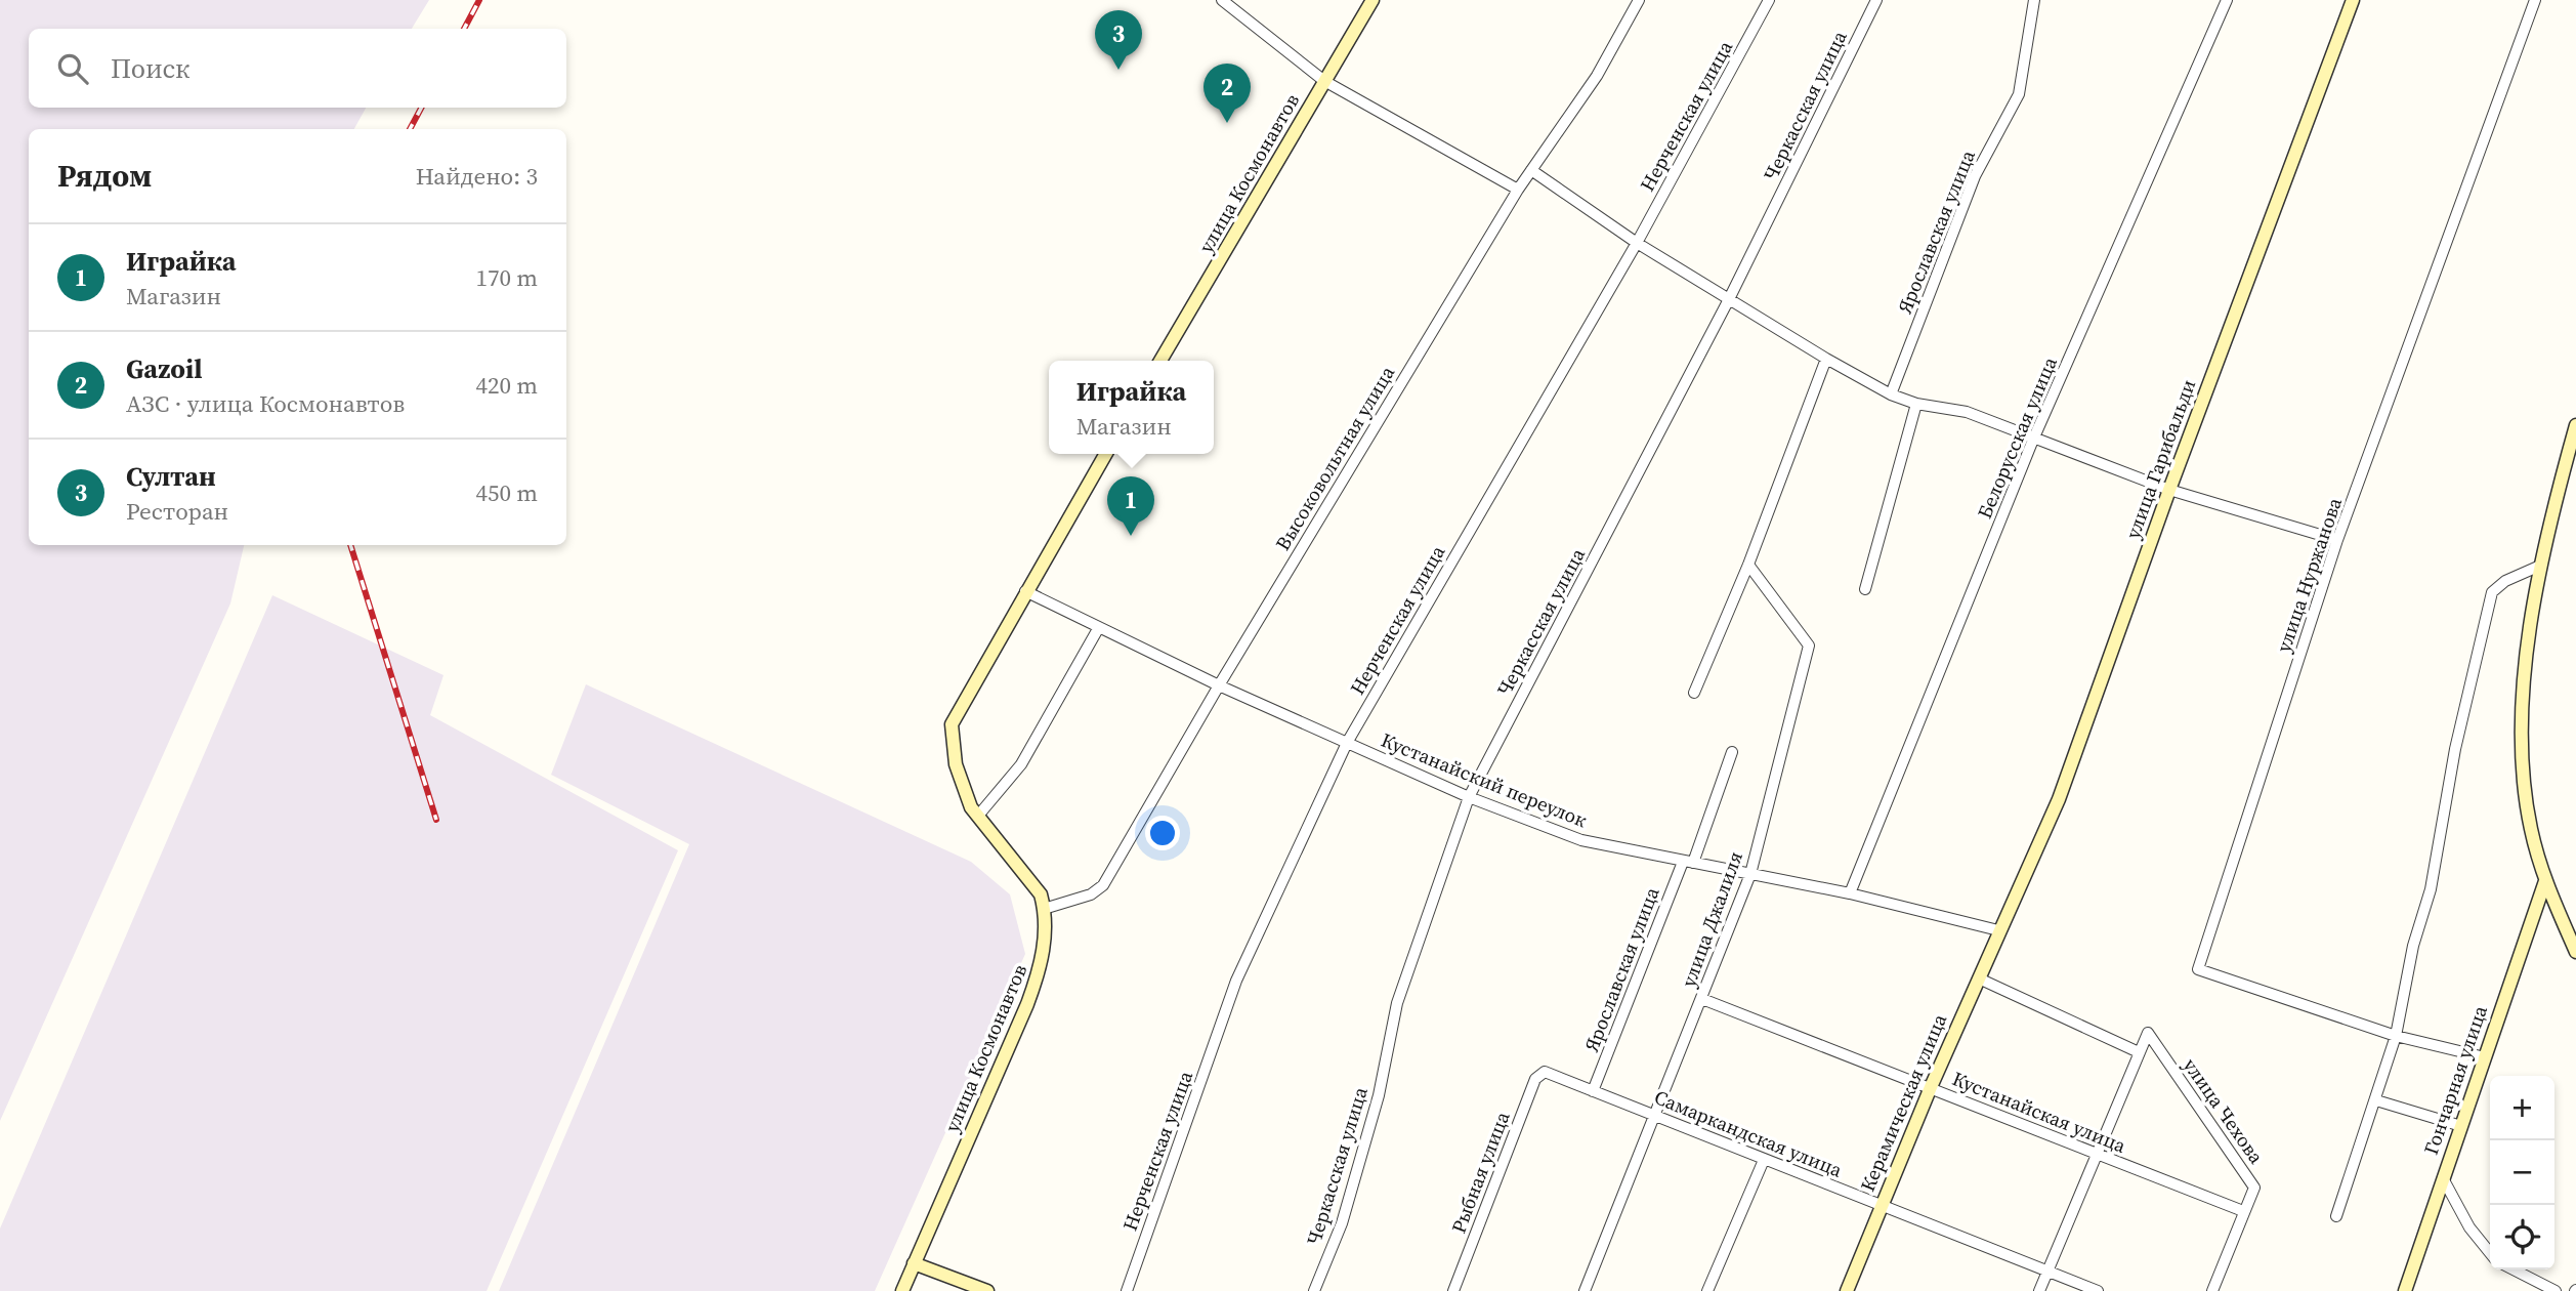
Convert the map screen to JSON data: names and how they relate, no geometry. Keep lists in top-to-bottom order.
{
  "streets": {
    "street": [
      "Черкасская улица",
      "Нерченская улица",
      "улица Космонавтов",
      "Ярославская улица",
      "Белорусская улица",
      "Высоковольтная улица",
      "улица Гарибальди",
      "улица Нуржанова",
      "Кустанайский переулок",
      "улица Джалиля",
      "Гончарная улица",
      "Керамическая улица",
      "улица Чехова",
      "Кустанайская улица",
      "Самаркандская улица",
      "Рыбная улица"
    ]
  },
  "crossings": [
    ["Черкасская улица", "Кустанайский переулок"],
    ["Нерченская улица", "Кустанайский переулок"],
    ["улица Космонавтов", "Высоковольтная улица"],
    ["улица Космонавтов", "Кустанайский переулок"],
    ["Ярославская улица", "Кустанайский переулок"],
    ["Ярославская улица", "Самаркандская улица"],
    ["Белорусская улица", "Кустанайский переулок"],
    ["Высоковольтная улица", "Кустанайский переулок"],
    ["улица Гарибальди", "Кустанайский переулок"],
    ["улица Гарибальди", "Керамическая улица"],
    ["улица Нуржанова", "Гончарная улица"],
    ["Кустанайский переулок", "улица Джалиля"],
    ["Кустанайский переулок", "Керамическая улица"],
    ["улица Джалиля", "Кустанайская улица"],
    ["улица Джалиля", "Самаркандская улица"],
    ["Керамическая улица", "Кустанайская улица"],
    ["Керамическая улица", "Самаркандская улица"],
    ["улица Чехова", "Кустанайская улица"],
    ["Самаркандская улица", "Рыбная улица"]
  ],
  "page": {
    "pins": ["3", "2", "1"],
    "search": "Поиск",
    "heading": ["Рядом", "Найдено: 3"],
    "list": [
      {
        "mark": "1",
        "name": "Играйка",
        "note": "Магазин",
        "value": "170 m"
      },
      {
        "mark": "2",
        "name": "Gazoil",
        "note": "АЗС · улица Космонавтов",
        "value": "420 m"
      },
      {
        "mark": "3",
        "name": "Султан",
        "note": "Ресторан",
        "value": "450 m"
      }
    ],
    "popup": ["Играйка", "Магазин"],
    "map_buttons": ["+", "−"]
  }
}
